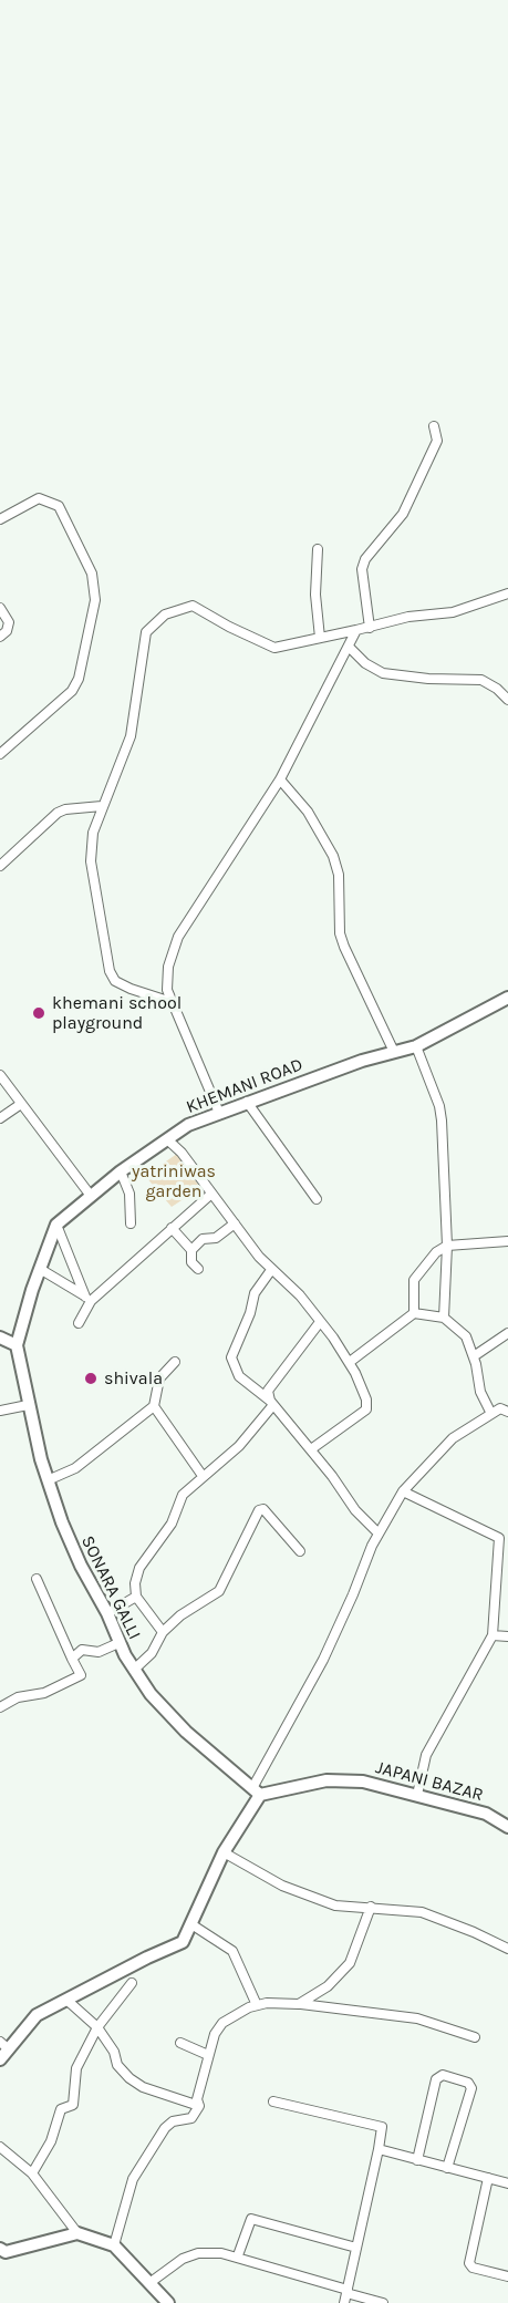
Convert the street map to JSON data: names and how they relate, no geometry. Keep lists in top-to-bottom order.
{
  "streets": {
    "street": ["KHEMANI ROAD", "SONARA GALLI", "JAPANI BAZAR"]
  },
  "crossings": [
    ["KHEMANI ROAD", "SONARA GALLI"],
    ["SONARA GALLI", "JAPANI BAZAR"]
  ],
  "parks": ["yatriniwas garden"],
  "places": ["khemani school playground", "shivala"]
}
